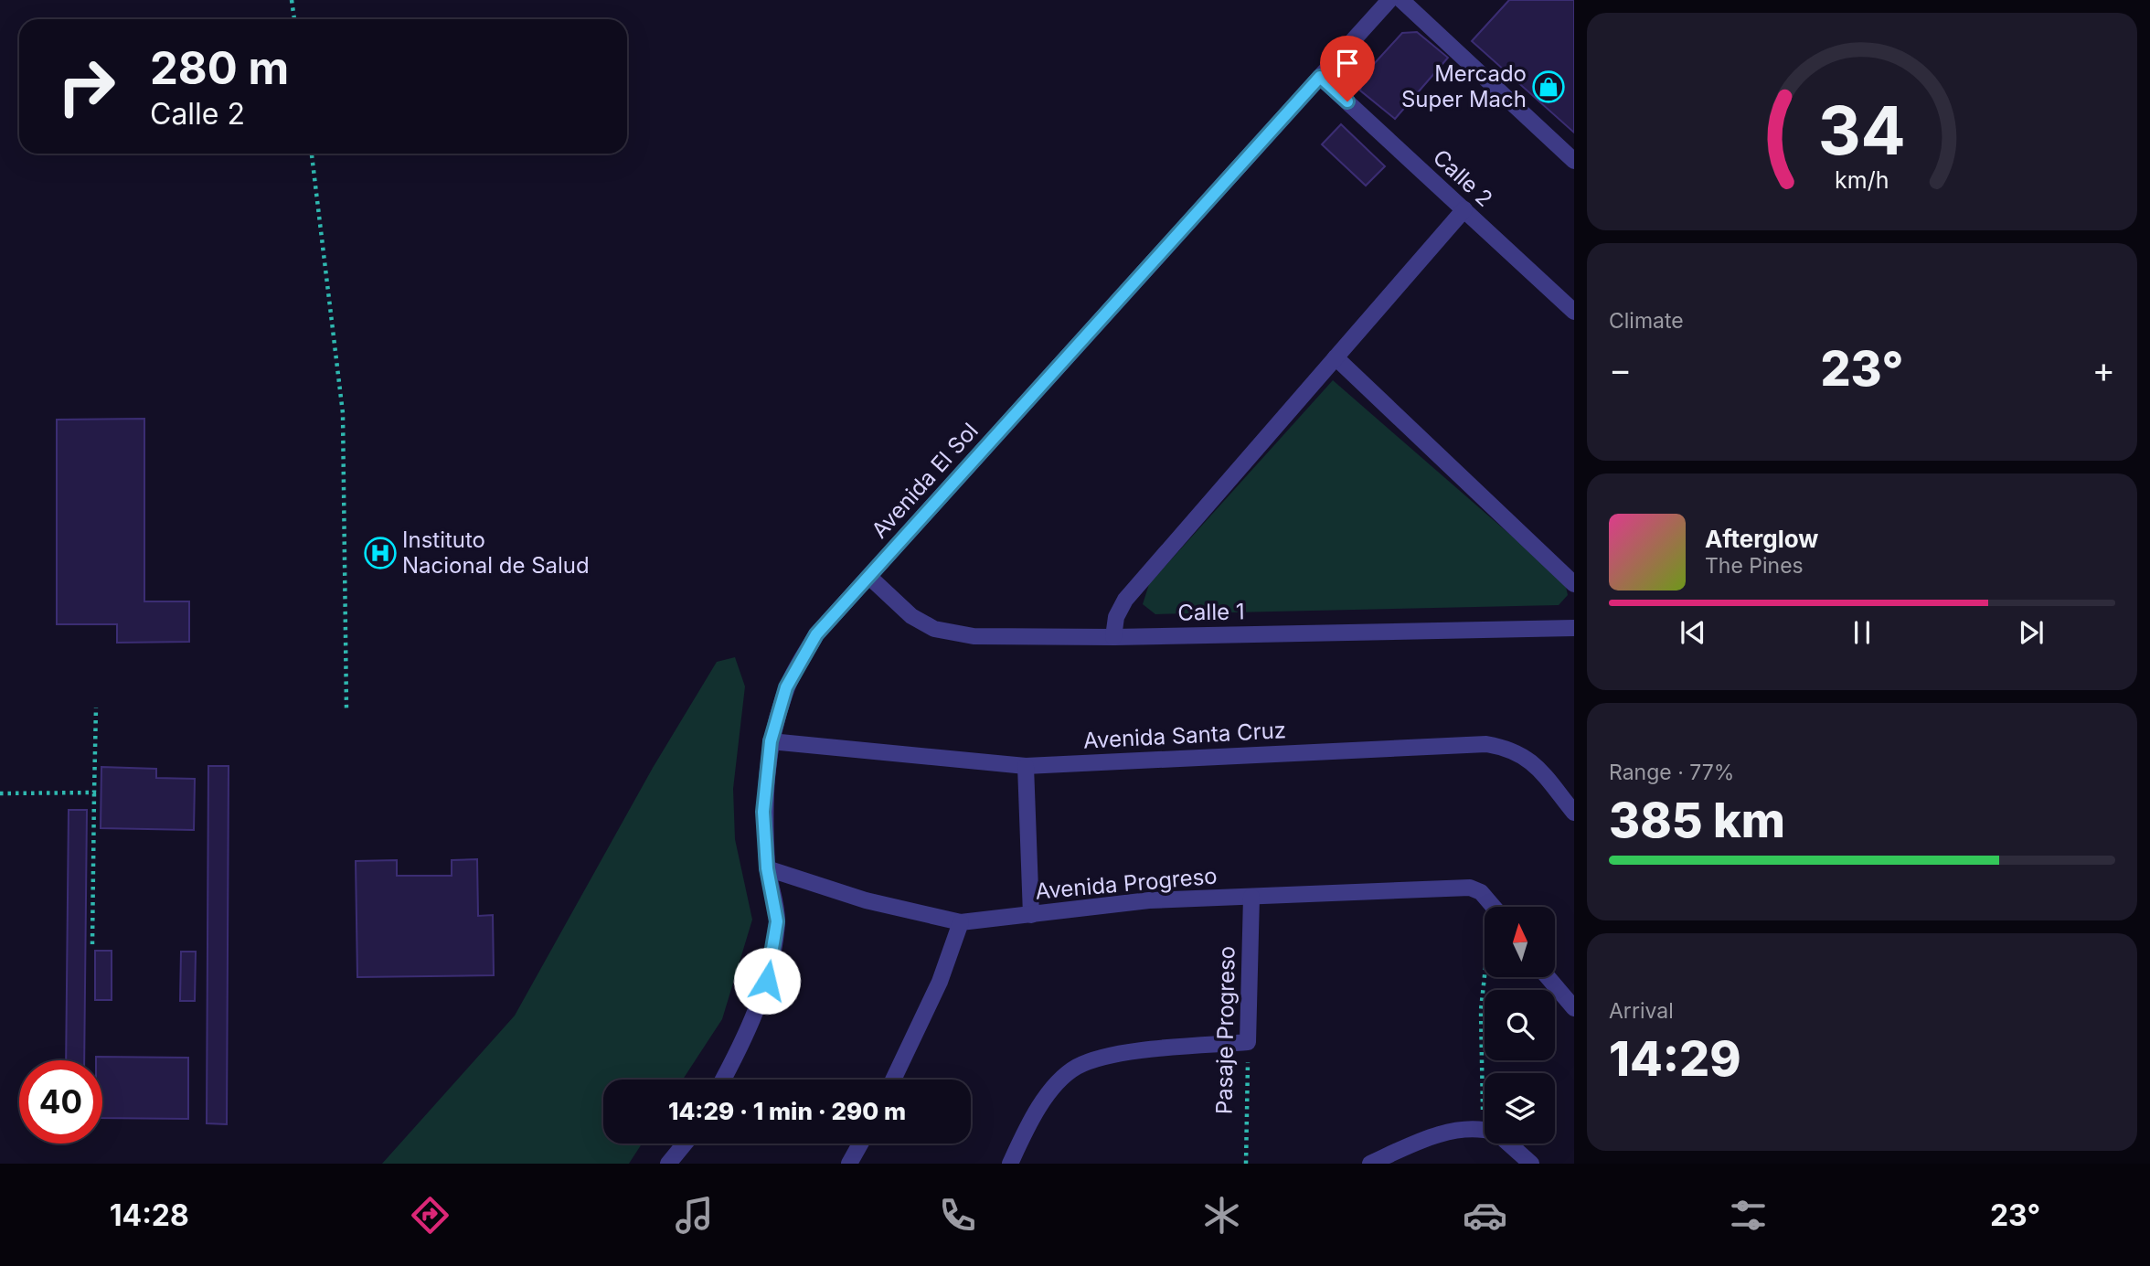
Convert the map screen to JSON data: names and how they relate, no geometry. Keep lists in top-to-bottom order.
{
  "streets": {
    "street": [
      "Calle 2",
      "Avenida El Sol",
      "Calle 1",
      "Avenida Santa Cruz",
      "Avenida Progreso",
      "Pasaje Progreso"
    ]
  },
  "crossings": [
    ["Calle 2", "Avenida El Sol"],
    ["Avenida El Sol", "Calle 1"],
    ["Avenida El Sol", "Avenida Santa Cruz"],
    ["Avenida El Sol", "Avenida Progreso"],
    ["Avenida Progreso", "Pasaje Progreso"]
  ],
  "places": {
    "shop": ["Mercado Super Mach"],
    "hospital": ["Instituto Nacional de Salud"]
  },
  "north": "top",
  "page": {
    "turn": ["280 m", "Calle 2"],
    "tile": [
      "Climate",
      ["Range · 77%", "385 km"],
      ["Arrival", "14:29"]
    ],
    "heat": ["−", "23°", "+"],
    "song": ["Afterglow", "The Pines"],
    "limit": "40",
    "trip": "14:29 · 1 min · 290 m",
    "tabs": ["14:28", "23°"],
    "gauge": ["34", "km/h"]
  }
}
